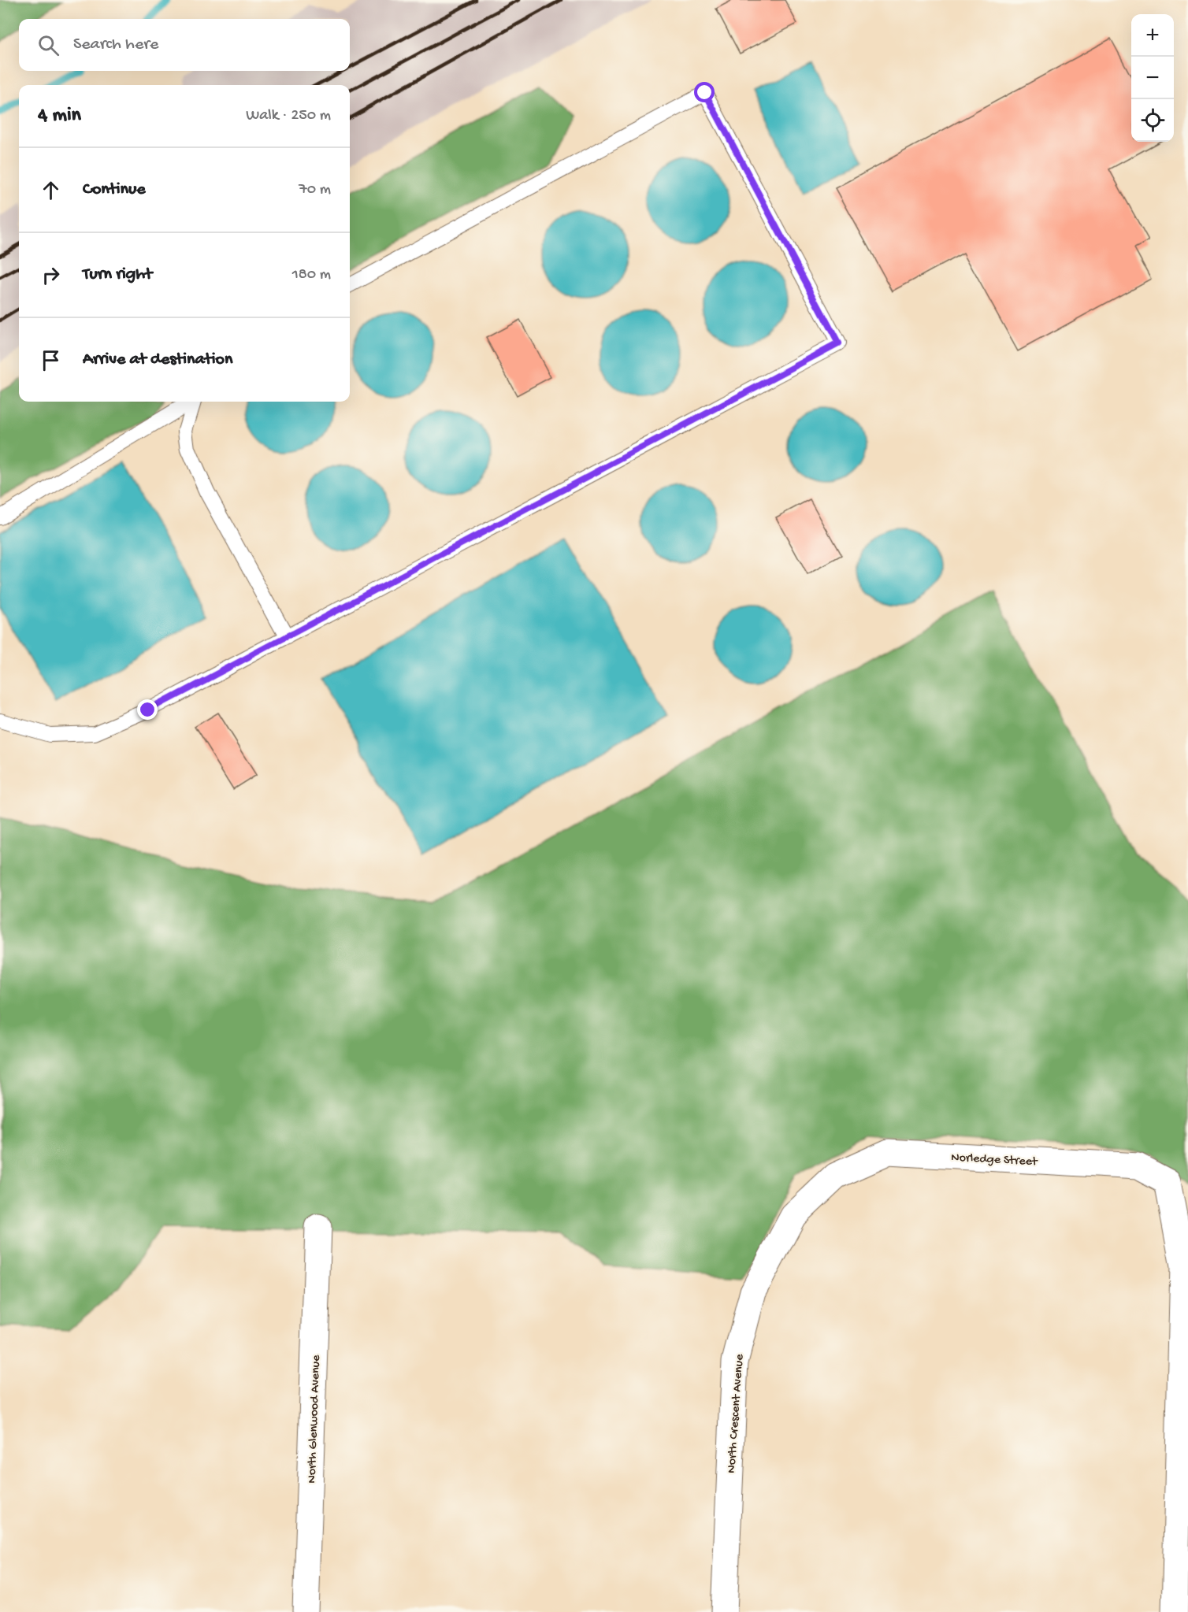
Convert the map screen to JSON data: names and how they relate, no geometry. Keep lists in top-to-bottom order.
{
  "streets": {
    "street": ["Norledge Street", "North Crescent Avenue", "North Glenwood Avenue"]
  },
  "crossings": [
    ["Norledge Street", "North Crescent Avenue"]
  ],
  "page": {
    "map_buttons": ["+", "−"],
    "search": "Search here",
    "heading": ["4 min", "Walk · 250 m"],
    "list": [
      ["Continue", "70 m"],
      ["Turn right", "180 m"],
      "Arrive at destination"
    ]
  }
}
